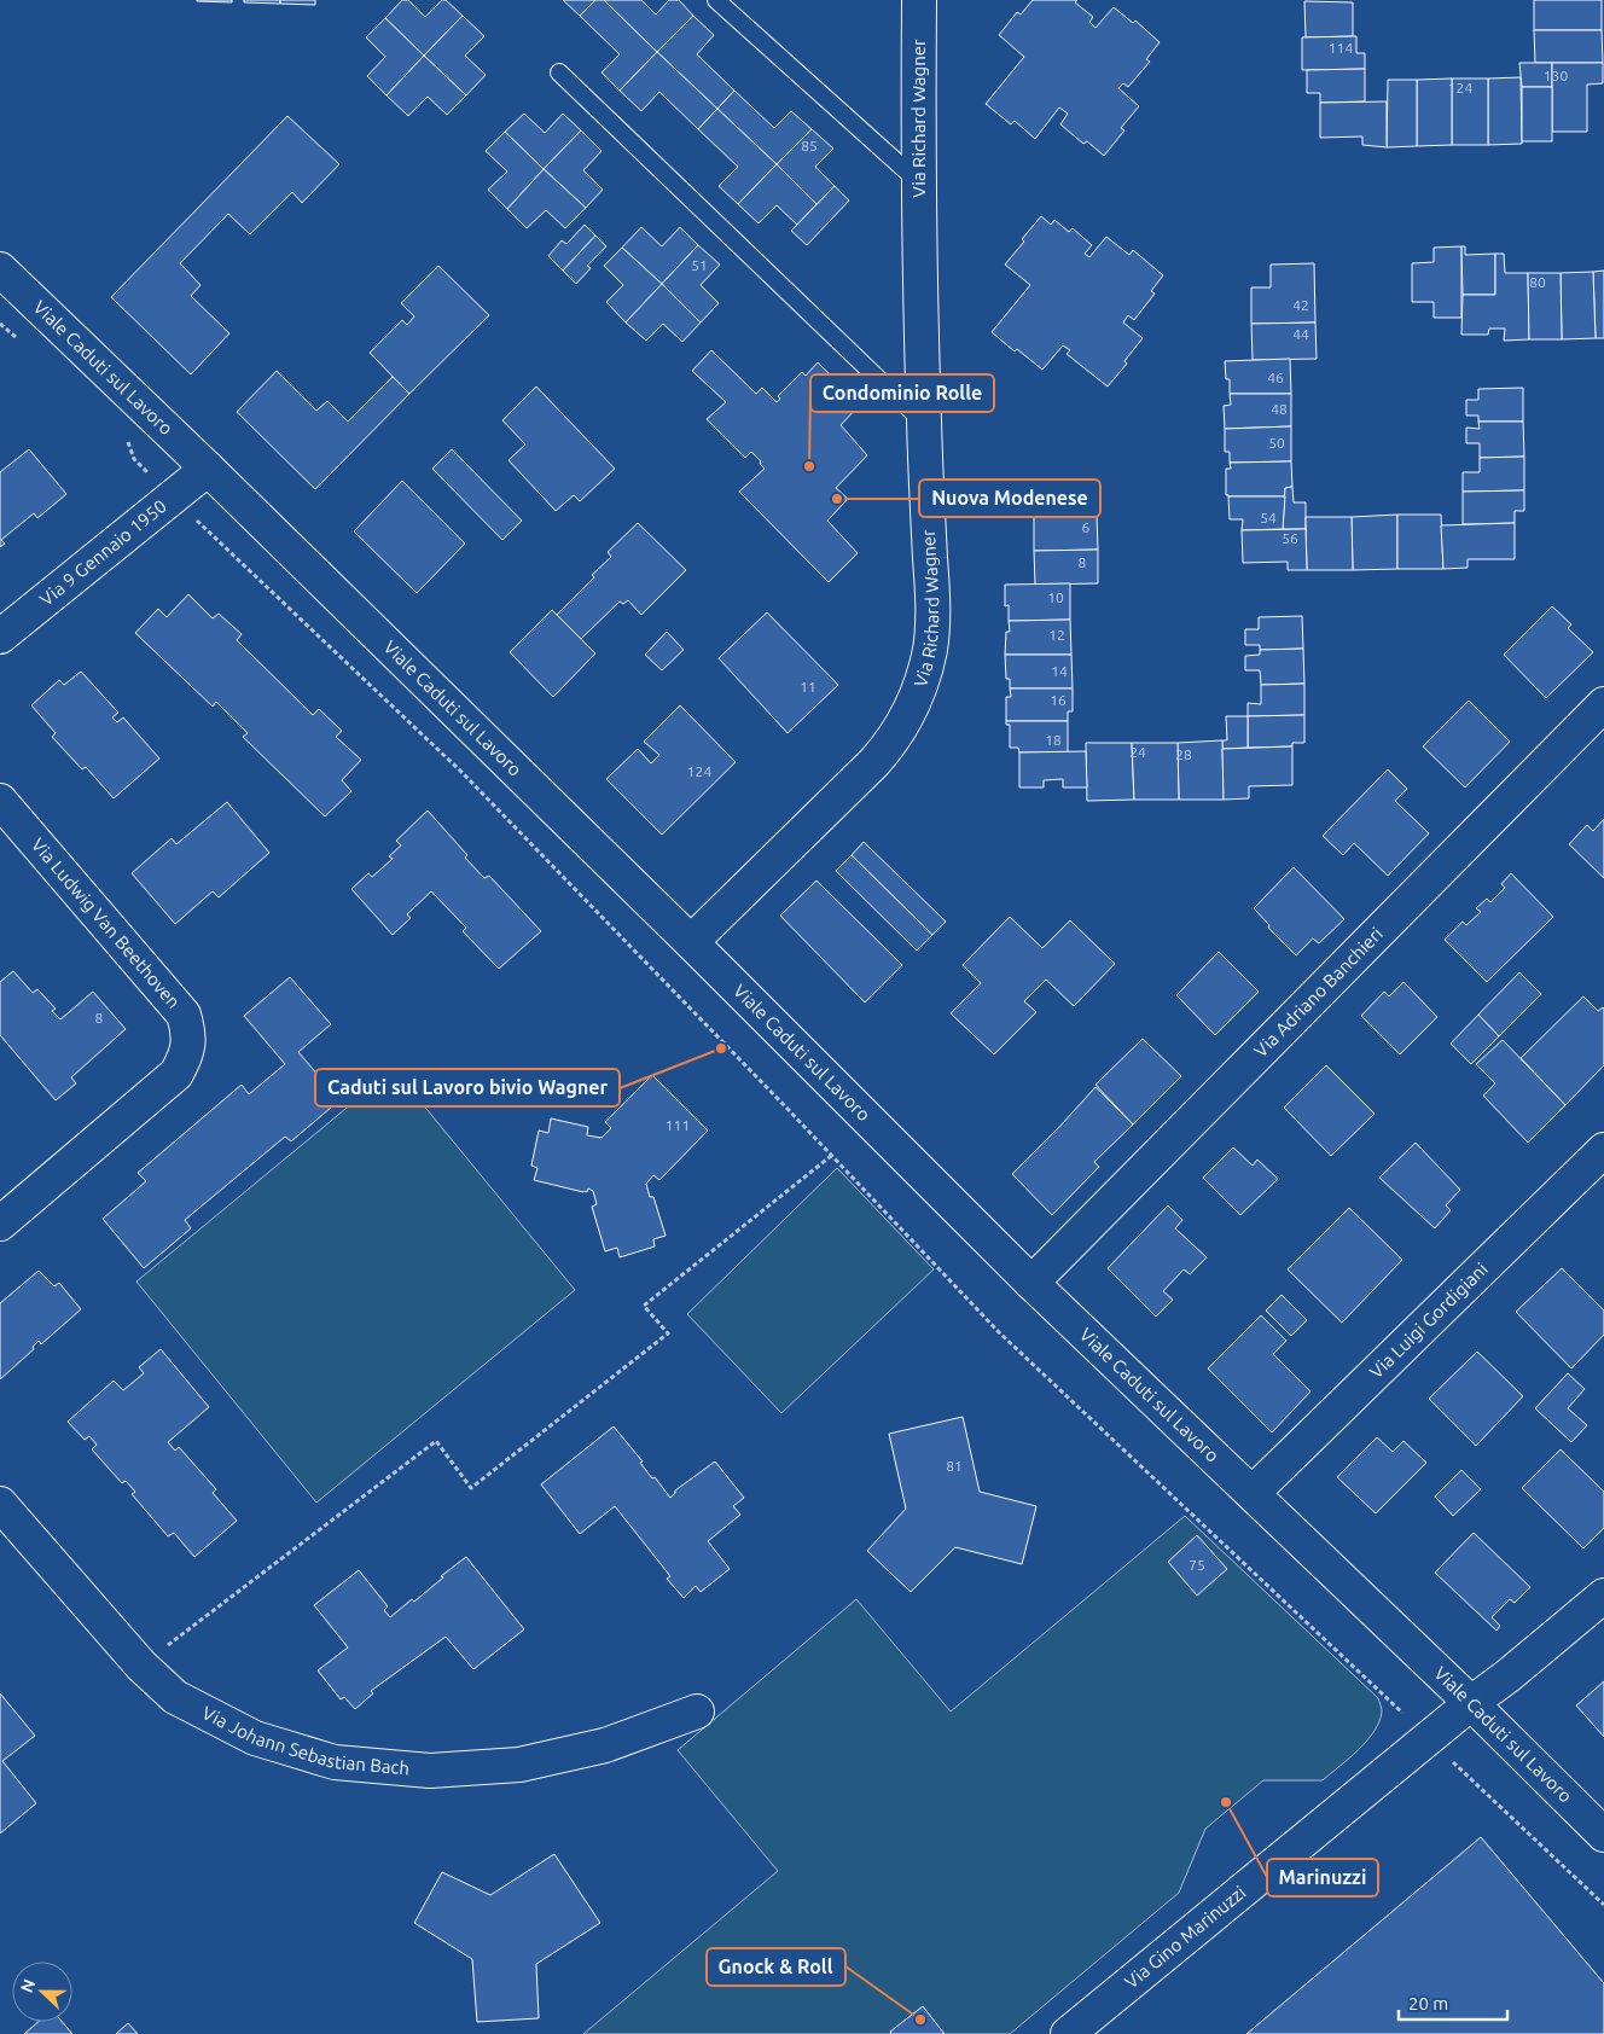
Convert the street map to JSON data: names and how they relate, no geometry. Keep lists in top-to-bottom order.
{
  "streets": {
    "street": [
      "Via Richard Wagner",
      "Viale Caduti sul Lavoro",
      "Via 9 Gennaio 1950",
      "Via Ludwig Van Beethoven",
      "Via Adriano Banchieri",
      "Via Luigi Gordigiani",
      "Via Johann Sebastian Bach",
      "Via Gino Marinuzzi"
    ]
  },
  "crossings": [
    ["Via Richard Wagner", "Viale Caduti sul Lavoro"],
    ["Viale Caduti sul Lavoro", "Via 9 Gennaio 1950"],
    ["Viale Caduti sul Lavoro", "Via Adriano Banchieri"],
    ["Viale Caduti sul Lavoro", "Via Luigi Gordigiani"],
    ["Viale Caduti sul Lavoro", "Via Gino Marinuzzi"]
  ],
  "places": [
    "Condominio Rolle",
    "Nuova Modenese",
    "Caduti sul Lavoro bivio Wagner",
    "Marinuzzi",
    "Gnock & Roll"
  ],
  "house_numbers": [
    "114",
    "130",
    "124",
    "85",
    "51",
    "80",
    "42",
    "44",
    "46",
    "48",
    "50",
    "54",
    "6",
    "56",
    "8",
    "10",
    "12",
    "14",
    "11",
    "16",
    "18",
    "24",
    "28",
    "124",
    "8",
    "111",
    "81",
    "75"
  ],
  "scale_bar": "20 m",
  "north": "left"
}
